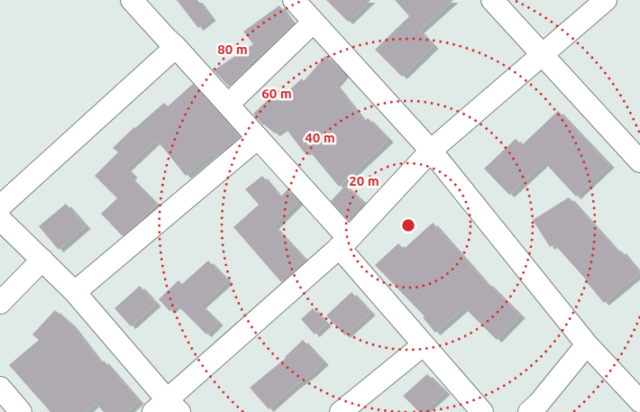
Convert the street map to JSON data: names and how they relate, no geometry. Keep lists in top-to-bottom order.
{
  "rings": [
    "80 m",
    "60 m",
    "40 m",
    "20 m"
  ]
}
